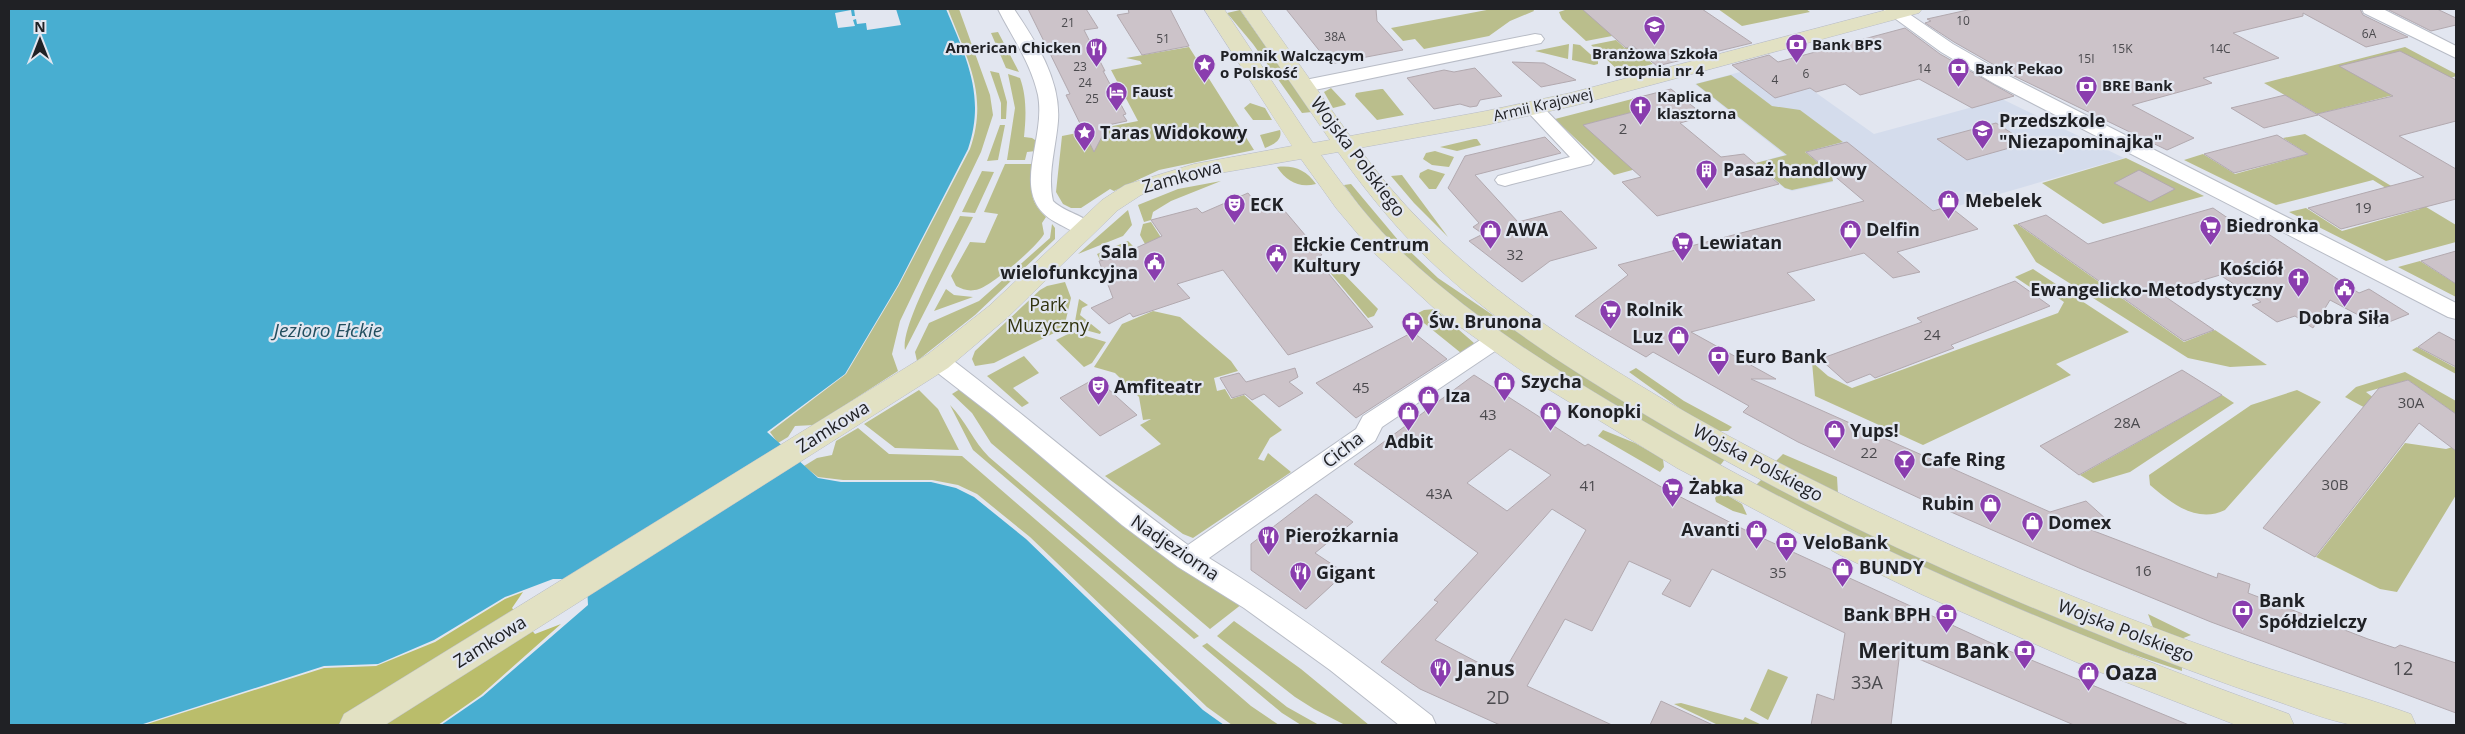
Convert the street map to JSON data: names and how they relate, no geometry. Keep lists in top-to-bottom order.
{
  "streets": {
    "street": [
      "Armii Krajowej",
      "Wojska Polskiego",
      "Zamkowa",
      "Cicha",
      "Nadjeziorna"
    ]
  },
  "crossings": [
    ["Armii Krajowej", "Wojska Polskiego"],
    ["Armii Krajowej", "Zamkowa"],
    ["Wojska Polskiego", "Zamkowa"],
    ["Wojska Polskiego", "Cicha"],
    ["Zamkowa", "Nadjeziorna"],
    ["Cicha", "Nadjeziorna"]
  ],
  "water": ["Jezioro Ełckie"],
  "parks": ["Park Muzyczny"],
  "places": {
    "school or university": ["Branżowa Szkoła I stopnia nr 4", "Przedszkole \"Niezapominajka\""],
    "bank": [
      "Bank BPS",
      "Bank Pekao",
      "BRE Bank",
      "Euro Bank",
      "VeloBank",
      "Bank Spółdzielczy",
      "Bank BPH",
      "Meritum Bank"
    ],
    "restaurant": [
      "American Chicken",
      "Pierożkarnia",
      "Gigant",
      "Janus"
    ],
    "place": ["Pomnik Walczącym o Polskość", "Taras Widokowy"],
    "hotel": ["Faust"],
    "church": ["Kaplica klasztorna", "Kościół Ewangelicko-Metodystyczny"],
    "building": ["Pasaż handlowy"],
    "shop": [
      "Mebelek",
      "AWA",
      "Delfin",
      "Luz",
      "Szycha",
      "Iza",
      "Adbit",
      "Konopki",
      "Yups!",
      "Rubin",
      "Domex",
      "Avanti",
      "BUNDY",
      "Oaza"
    ],
    "theatre": ["ECK", "Amfiteatr"],
    "supermarket": [
      "Biedronka",
      "Lewiatan",
      "Rolnik",
      "Żabka"
    ],
    "public building": ["Ełckie Centrum Kultury", "Sala wielofunkcyjna", "Dobra Siła"],
    "pharmacy": ["Św. Brunona"],
    "bar": ["Cafe Ring"]
  },
  "house_numbers": [
    "10",
    "21",
    "6A",
    "38A",
    "51",
    "15K",
    "14C",
    "15I",
    "23",
    "14",
    "6",
    "4",
    "24",
    "25",
    "2",
    "19",
    "32",
    "24",
    "45",
    "30A",
    "43",
    "28A",
    "22",
    "30B",
    "41",
    "43A",
    "16",
    "35",
    "12",
    "33A",
    "2D"
  ],
  "north": "top"
}
